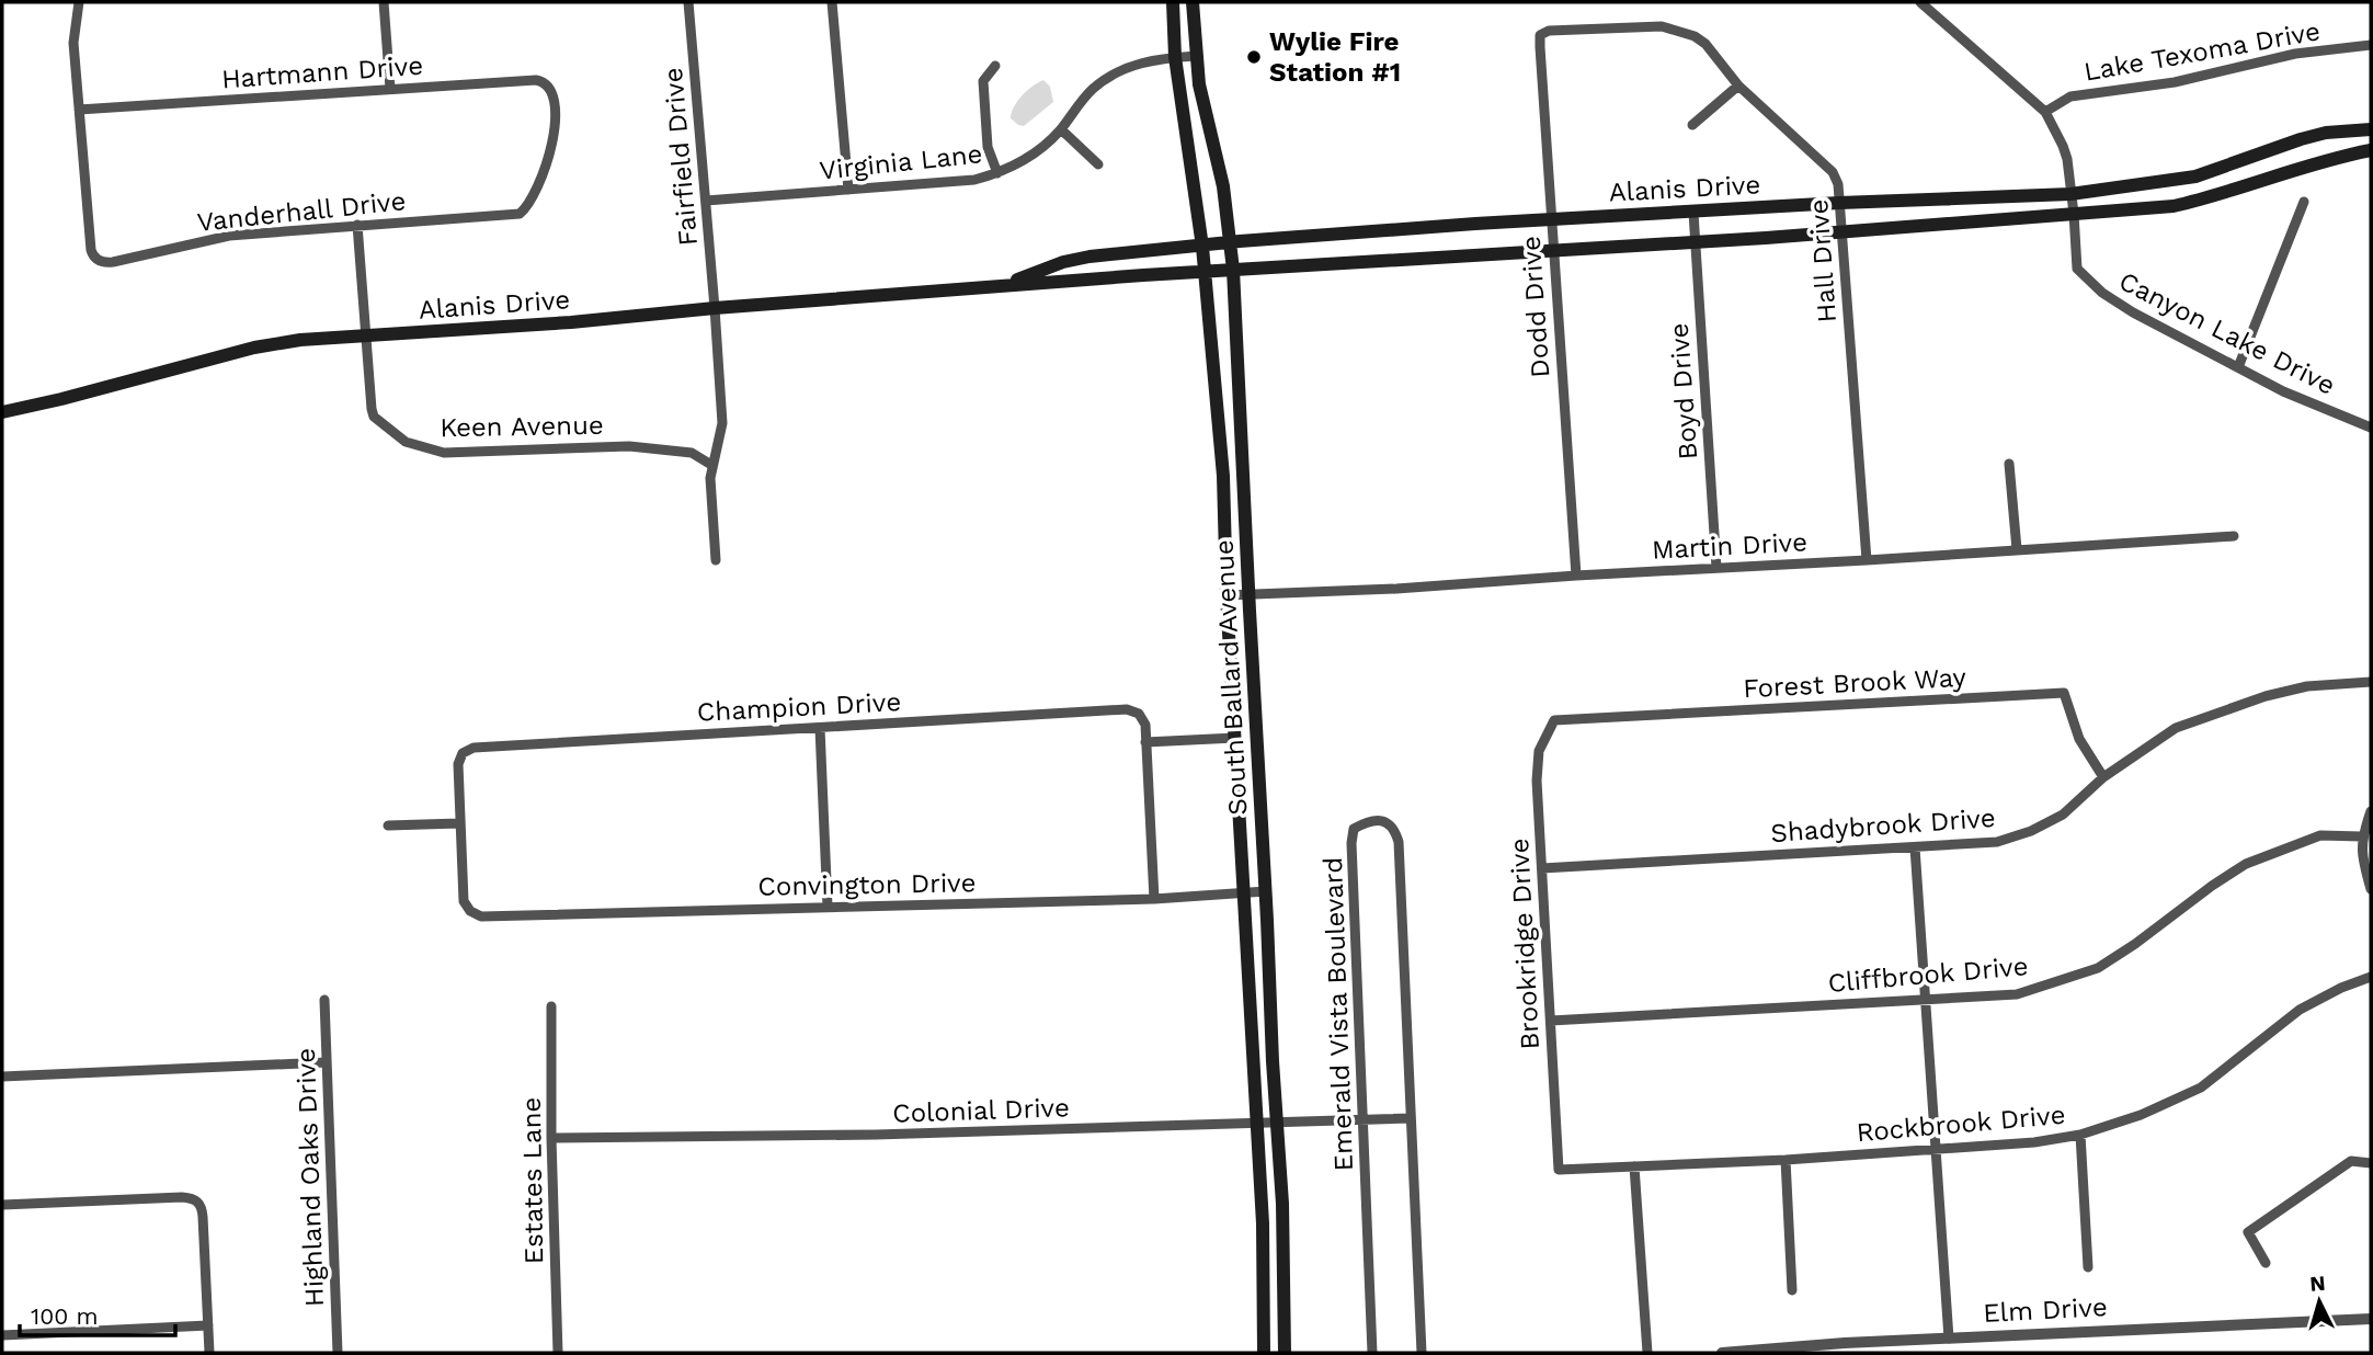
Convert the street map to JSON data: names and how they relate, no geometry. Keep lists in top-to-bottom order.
{
  "streets": {
    "main road": ["Alanis Drive", "South Ballard Avenue"],
    "street": [
      "Lake Texoma Drive",
      "Hartmann Drive",
      "Fairfield Drive",
      "Virginia Lane",
      "Vanderhall Drive",
      "Hall Drive",
      "Dodd Drive",
      "Canyon Lake Drive",
      "Boyd Drive",
      "Keen Avenue",
      "Martin Drive",
      "Forest Brook Way",
      "Champion Drive",
      "Shadybrook Drive",
      "Convington Drive",
      "Brookridge Drive",
      "Cliffbrook Drive",
      "Emerald Vista Boulevard",
      "Colonial Drive",
      "Rockbrook Drive",
      "Highland Oaks Drive",
      "Estates Lane",
      "Elm Drive"
    ]
  },
  "crossings": [
    ["Lake Texoma Drive", "Canyon Lake Drive"],
    ["Hartmann Drive", "Vanderhall Drive"],
    ["Fairfield Drive", "Virginia Lane"],
    ["Fairfield Drive", "Alanis Drive"],
    ["Fairfield Drive", "Keen Avenue"],
    ["Virginia Lane", "South Ballard Avenue"],
    ["Alanis Drive", "Hall Drive"],
    ["Alanis Drive", "Dodd Drive"],
    ["Alanis Drive", "Canyon Lake Drive"],
    ["Alanis Drive", "Boyd Drive"],
    ["Alanis Drive", "Keen Avenue"],
    ["Alanis Drive", "South Ballard Avenue"],
    ["Vanderhall Drive", "Keen Avenue"],
    ["Hall Drive", "Dodd Drive"],
    ["Hall Drive", "Martin Drive"],
    ["Dodd Drive", "Martin Drive"],
    ["Boyd Drive", "Martin Drive"],
    ["Martin Drive", "South Ballard Avenue"],
    ["South Ballard Avenue", "Convington Drive"],
    ["South Ballard Avenue", "Colonial Drive"],
    ["Forest Brook Way", "Shadybrook Drive"],
    ["Forest Brook Way", "Brookridge Drive"],
    ["Champion Drive", "Convington Drive"],
    ["Shadybrook Drive", "Brookridge Drive"],
    ["Brookridge Drive", "Cliffbrook Drive"],
    ["Brookridge Drive", "Rockbrook Drive"],
    ["Emerald Vista Boulevard", "Colonial Drive"],
    ["Colonial Drive", "Estates Lane"]
  ],
  "places": ["Wylie Fire Station #1"],
  "scale_bar": "100 m",
  "north": "top"
}
